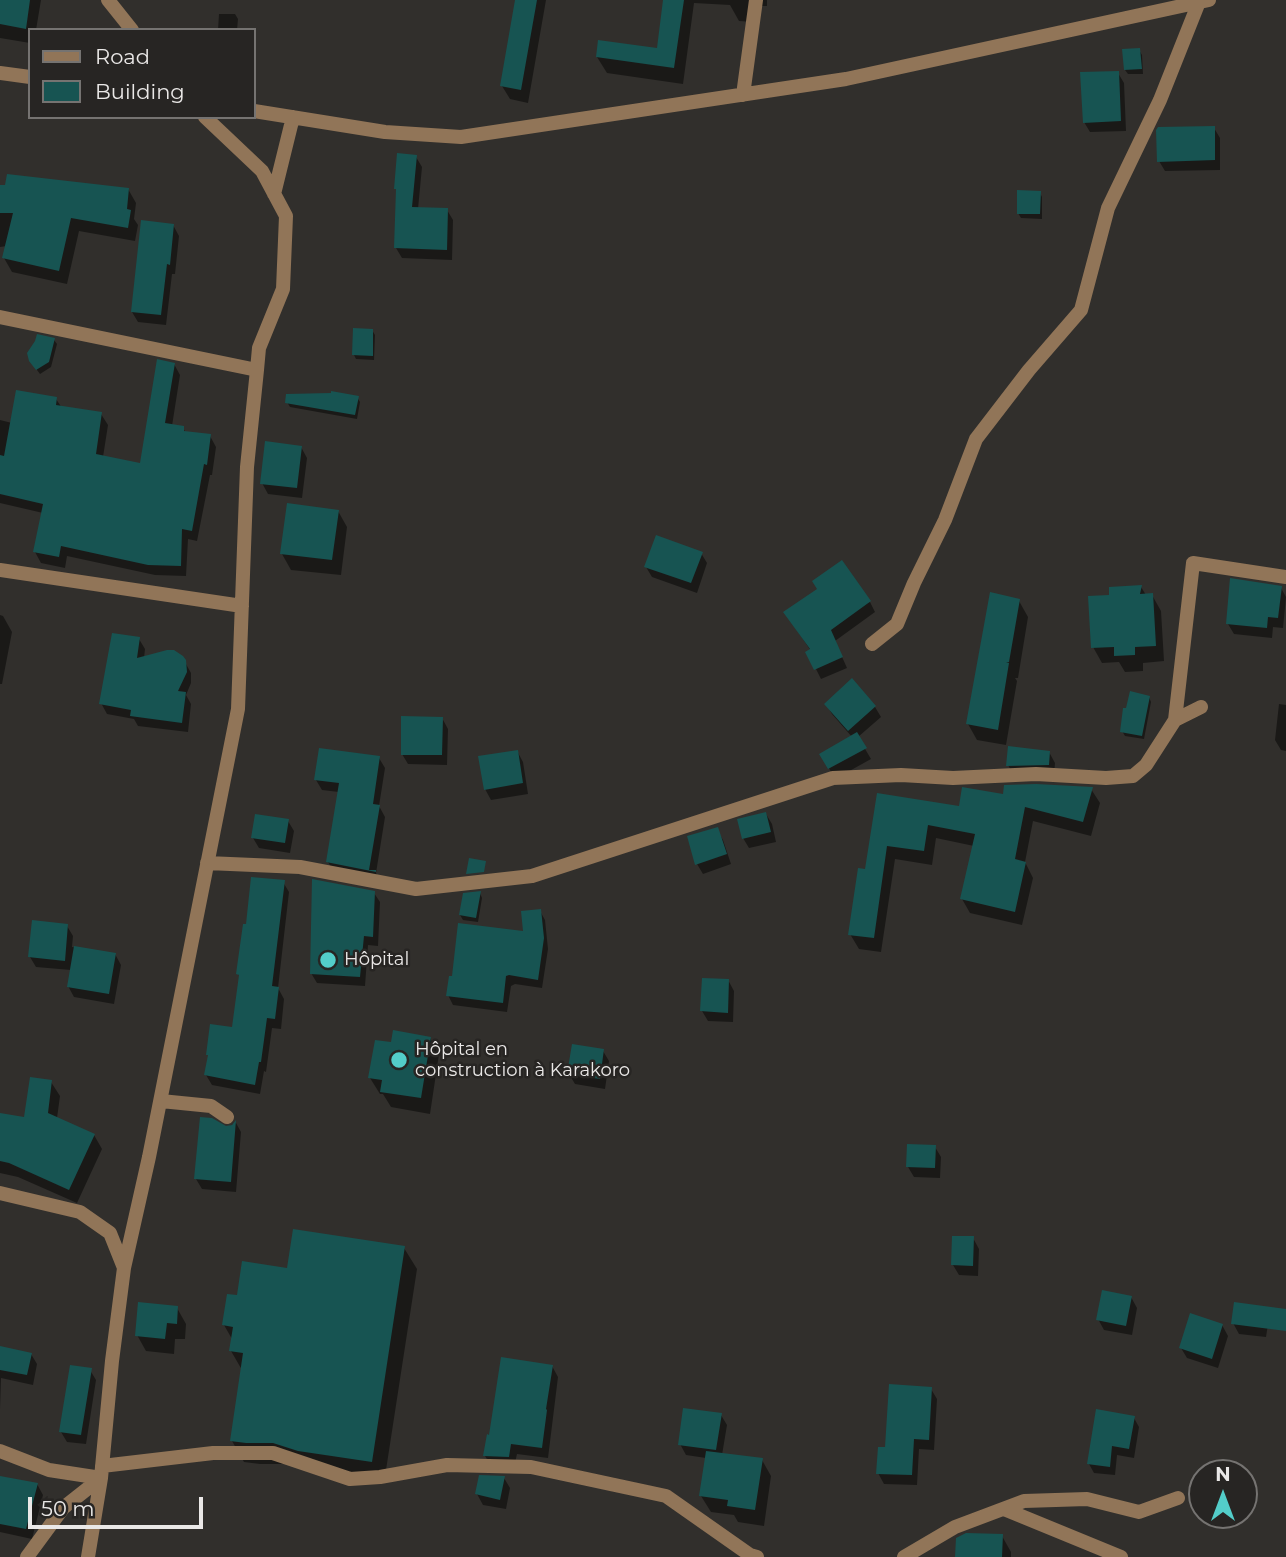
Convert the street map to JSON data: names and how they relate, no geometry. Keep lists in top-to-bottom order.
{
  "places": ["Hôpital", "Hôpital en construction à Karakoro"],
  "legend": ["Road", "Building"],
  "scale_bar": "50 m",
  "north": "top"
}
